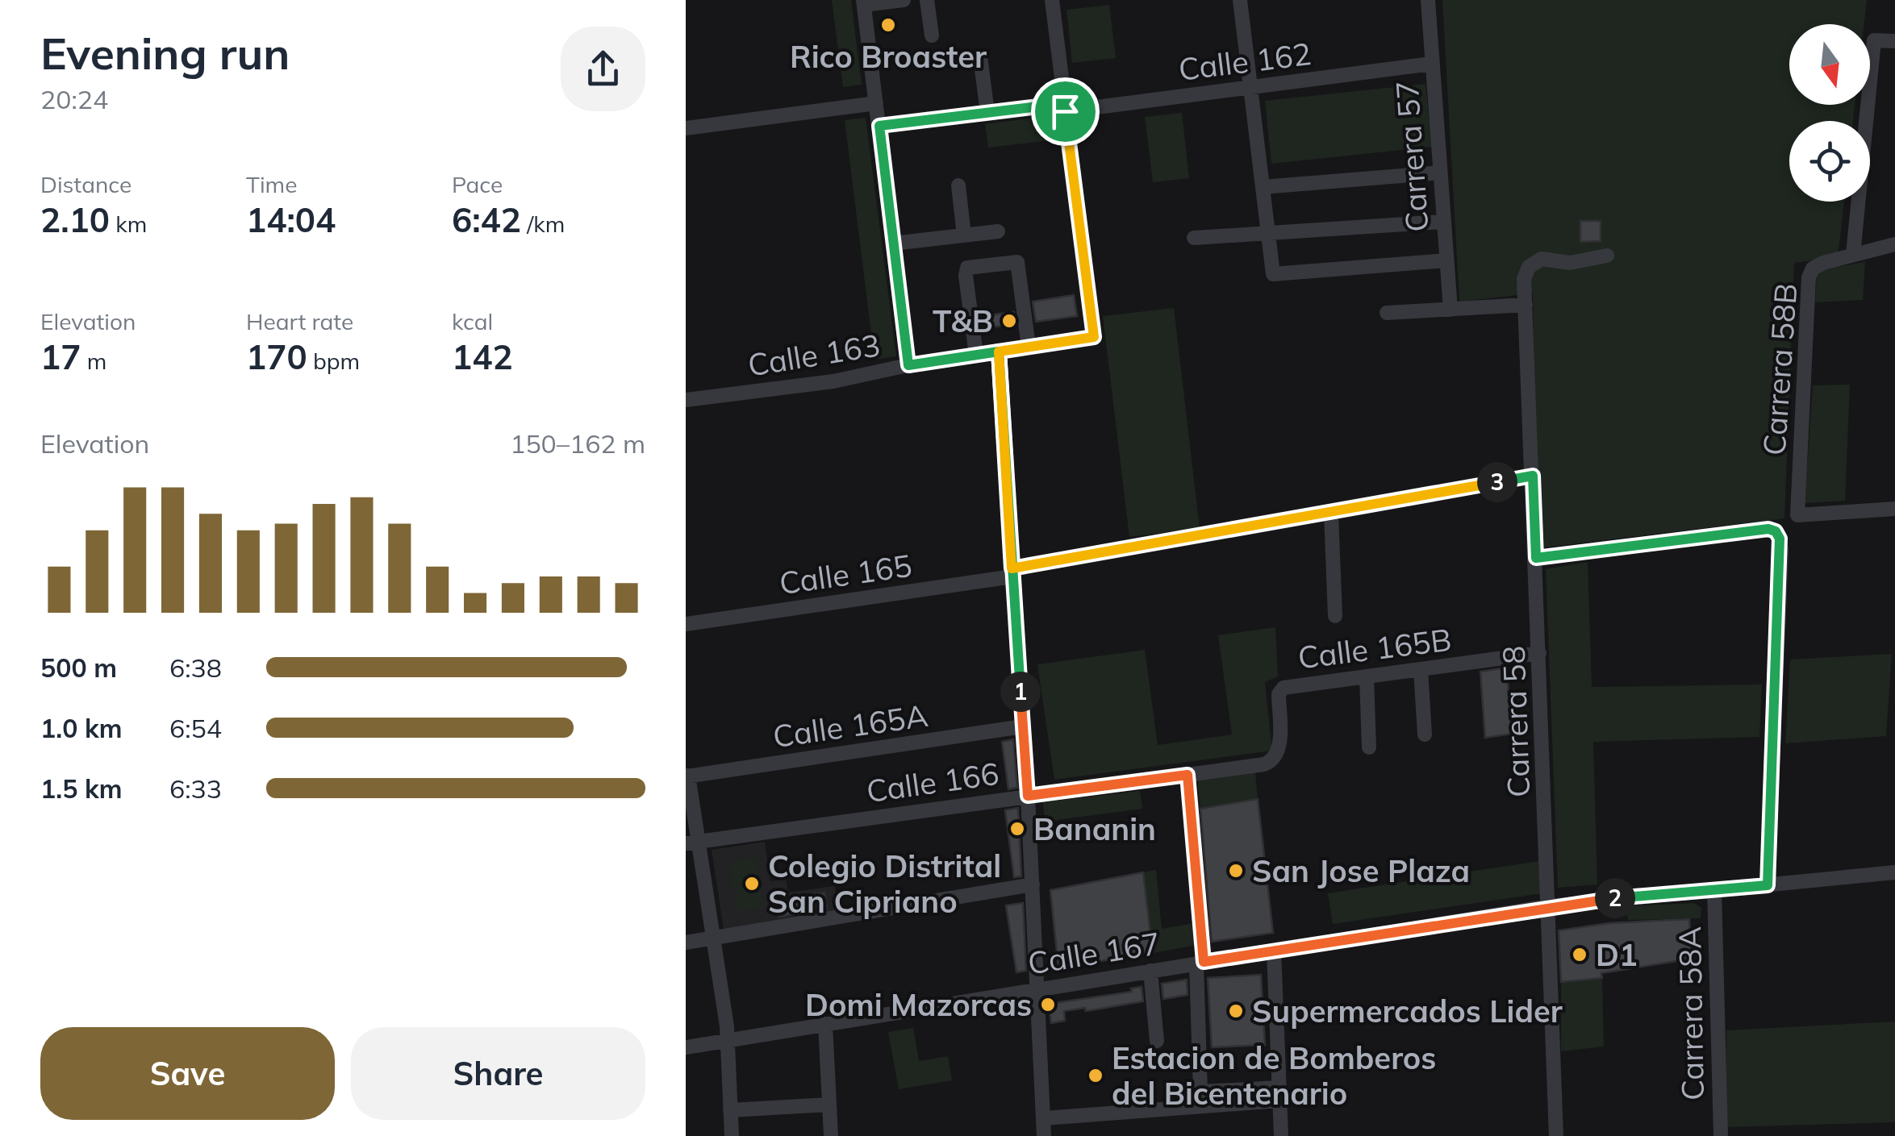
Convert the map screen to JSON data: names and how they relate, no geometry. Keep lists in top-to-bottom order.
{
  "streets": {
    "street": [
      "Calle 162",
      "Carrera 57",
      "Calle 163",
      "Carrera 58B",
      "Calle 165",
      "Calle 165B",
      "Carrera 58",
      "Calle 165A",
      "Calle 166",
      "Calle 167",
      "Carrera 58A"
    ]
  },
  "crossings": [
    ["Calle 162", "Carrera 57"],
    ["Calle 162", "Calle 163"],
    ["Calle 165", "Carrera 58"],
    ["Calle 165B", "Carrera 58"],
    ["Calle 165B", "Calle 166"],
    ["Carrera 58", "Calle 167"],
    ["Calle 167", "Carrera 58A"]
  ],
  "places": [
    "Rico Broaster",
    "T&B",
    "Bananin",
    "San Jose Plaza",
    "Colegio Distrital San Cipriano",
    "D1",
    "Domi Mazorcas",
    "Supermercados Lider",
    "Estacion de Bomberos del Bicentenario"
  ],
  "north": "bottom",
  "page": {
    "heading": ["Evening run", "20:24"],
    "stats": [
      ["Distance", "2.10 km"],
      ["Time", "14:04"],
      ["Pace", "6:42 /km"],
      ["Elevation", "17 m"],
      ["Heart rate", "170 bpm"],
      ["kcal", "142"]
    ],
    "chart": ["Elevation", "150–162 m"],
    "pins": ["3", "1", "2"],
    "list": [
      {
        "name": "500 m",
        "note": "6:38"
      },
      {
        "name": "1.0 km",
        "note": "6:54"
      },
      {
        "name": "1.5 km",
        "note": "6:33"
      }
    ],
    "buttons": ["Save", "Share"]
  }
}
